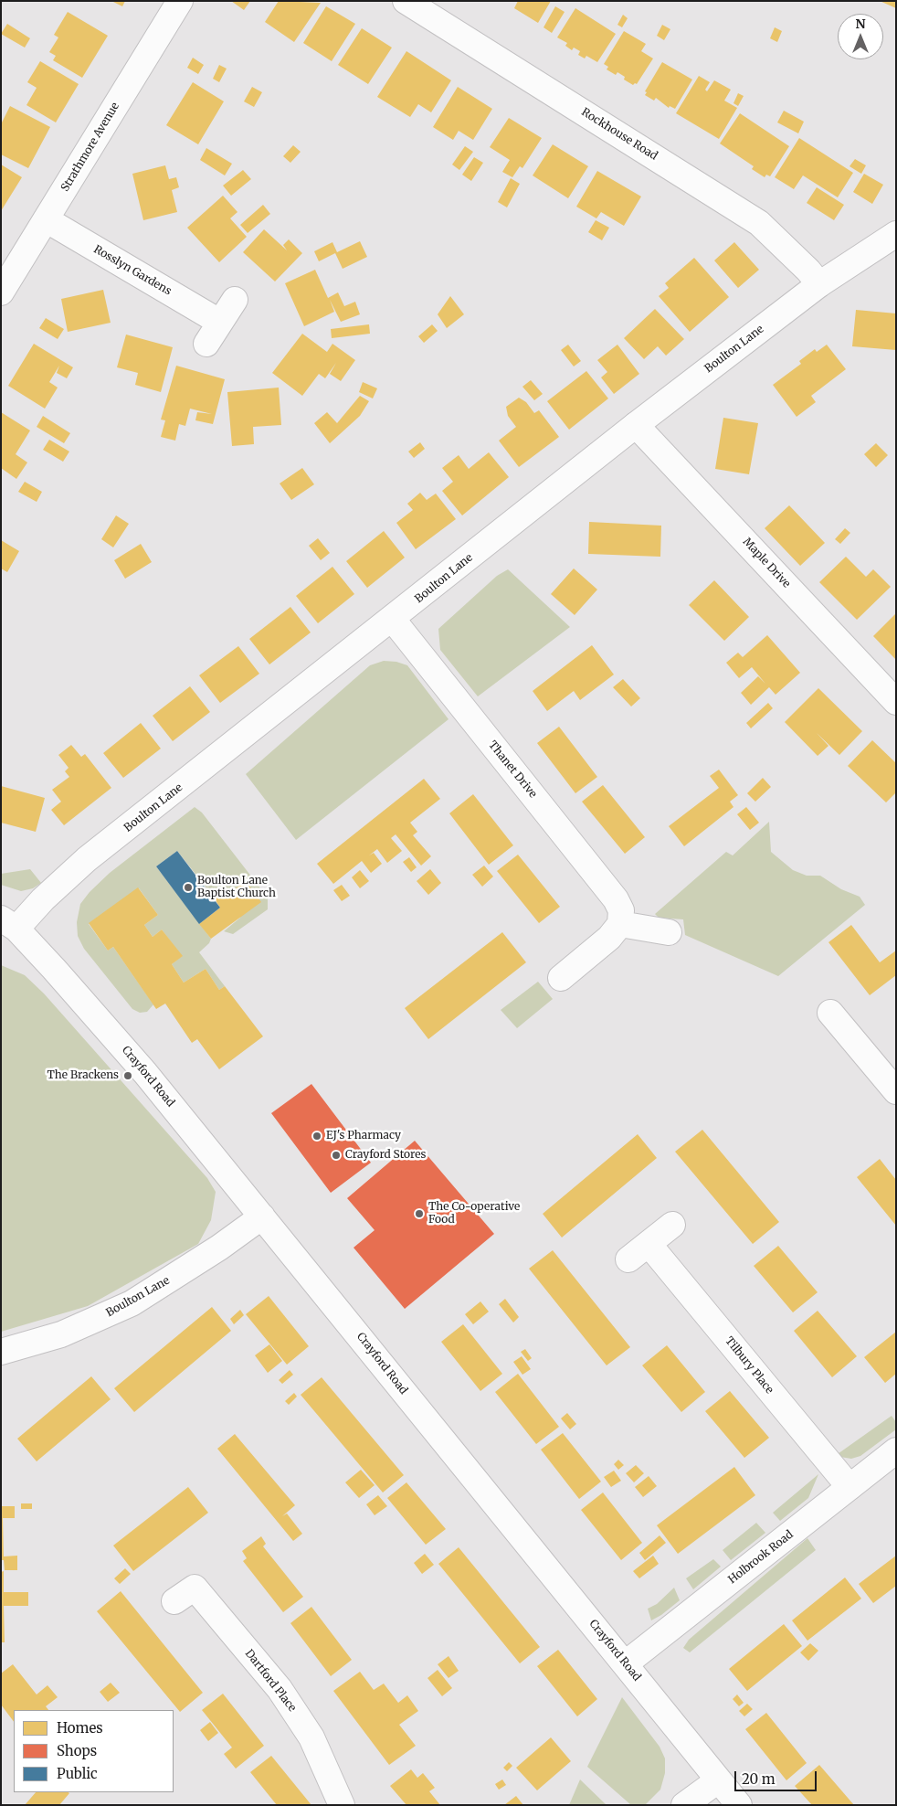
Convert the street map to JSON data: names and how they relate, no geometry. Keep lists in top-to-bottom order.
{
  "streets": {
    "street": [
      "Rockhouse Road",
      "Strathmore Avenue",
      "Rosslyn Gardens",
      "Boulton Lane",
      "Maple Drive",
      "Thanet Drive",
      "Crayford Road",
      "Tilbury Place",
      "Holbrook Road",
      "Dartford Place"
    ]
  },
  "crossings": [
    ["Rockhouse Road", "Boulton Lane"],
    ["Strathmore Avenue", "Rosslyn Gardens"],
    ["Boulton Lane", "Maple Drive"],
    ["Boulton Lane", "Thanet Drive"],
    ["Boulton Lane", "Crayford Road"],
    ["Crayford Road", "Holbrook Road"],
    ["Tilbury Place", "Holbrook Road"]
  ],
  "places": [
    "Boulton Lane Baptist Church",
    "The Brackens",
    "EJ's Pharmacy",
    "Crayford Stores",
    "The Co-operative Food"
  ],
  "legend": ["Homes", "Shops", "Public"],
  "scale_bar": "20 m",
  "north": "top"
}
